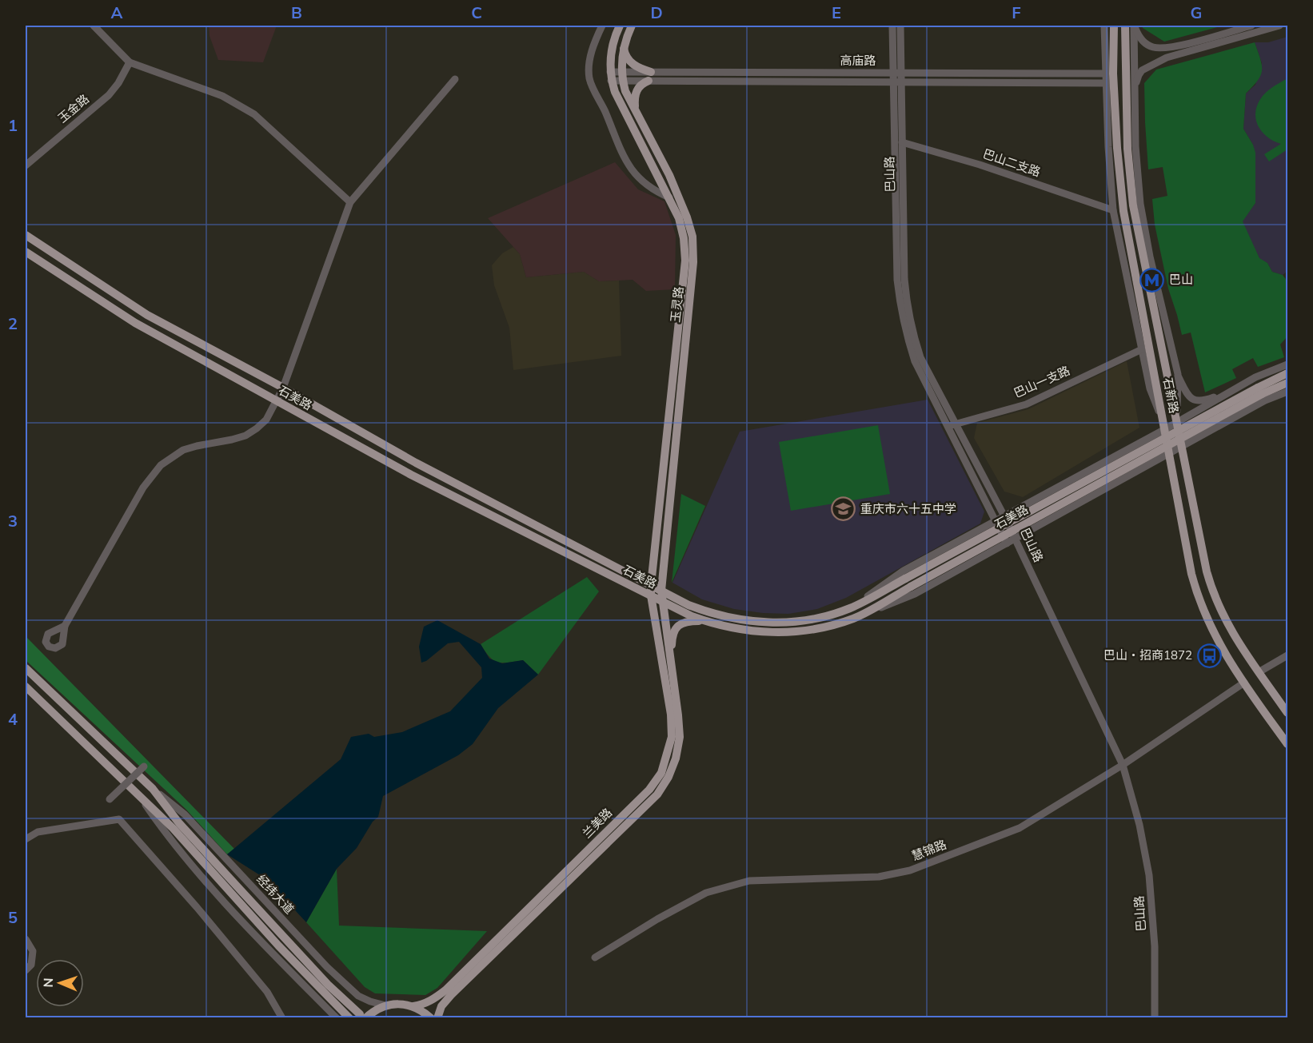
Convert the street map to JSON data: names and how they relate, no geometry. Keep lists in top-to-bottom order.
{
  "streets": {
    "main road": [
      "玉灵路",
      "石新路",
      "石美路",
      "兰美路",
      "经纬大道"
    ],
    "street": [
      "高庙路",
      "玉金路",
      "巴山二支路",
      "巴山路",
      "巴山一支路",
      "慧锦路"
    ]
  },
  "crossings": [
    ["高庙路", "巴山路"],
    ["高庙路", "玉灵路"],
    ["巴山二支路", "巴山路"],
    ["巴山路", "巴山一支路"],
    ["巴山路", "石美路"],
    ["巴山路", "慧锦路"],
    ["玉灵路", "石美路"],
    ["玉灵路", "兰美路"],
    ["石新路", "慧锦路"],
    ["石美路", "兰美路"],
    ["兰美路", "经纬大道"]
  ],
  "places": {
    "metro station": ["巴山"],
    "school or university": ["重庆市六十五中学"],
    "bus stop": ["巴山‧招商1872"]
  },
  "north": "left",
  "grid": {
    "columns": [
      "A",
      "B",
      "C",
      "D",
      "E",
      "F",
      "G"
    ],
    "rows": [
      "1",
      "2",
      "3",
      "4",
      "5"
    ]
  }
}
